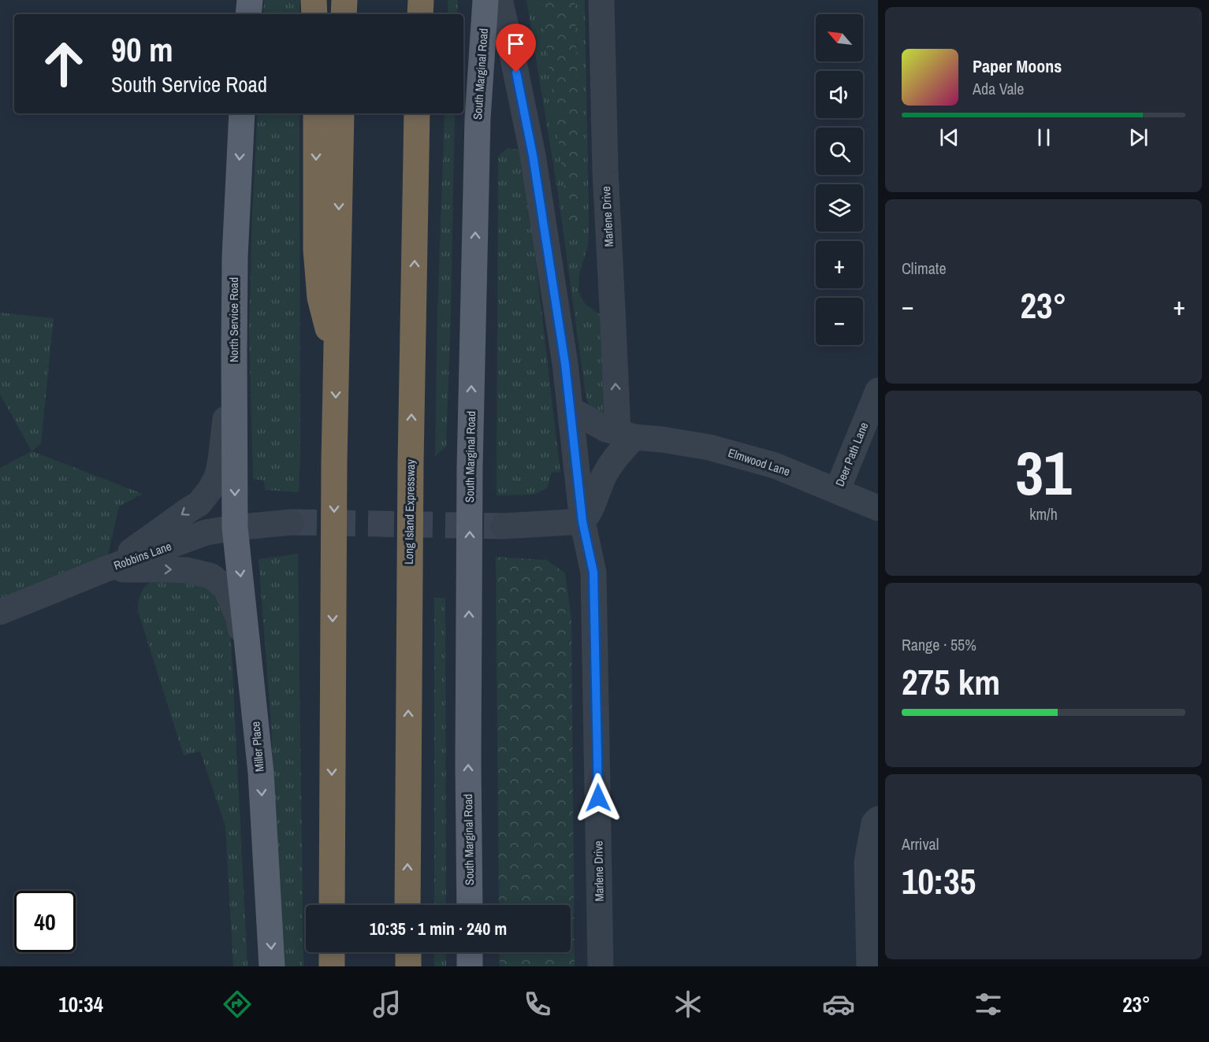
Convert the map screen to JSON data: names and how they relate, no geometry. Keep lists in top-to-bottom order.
{
  "streets": {
    "highway": ["Long Island Expressway"],
    "main road": ["South Marginal Road", "North Service Road", "Miller Place"],
    "street": [
      "Marlene Drive",
      "Deer Path Lane",
      "Elmwood Lane",
      "Robbins Lane"
    ]
  },
  "crossings": [
    ["Marlene Drive", "Elmwood Lane"],
    ["North Service Road", "Robbins Lane"],
    ["North Service Road", "Miller Place"],
    ["Deer Path Lane", "Elmwood Lane"],
    ["Robbins Lane", "Miller Place"]
  ],
  "one_way": ["South Marginal Road", "North Service Road", "Miller Place"],
  "north": "top left",
  "page": {
    "map_buttons": ["+", "−"],
    "turn": ["90 m", "South Service Road"],
    "song": ["Paper Moons", "Ada Vale"],
    "tile": [
      "Climate",
      ["31", "km/h"],
      ["Range · 55%", "275 km"],
      ["Arrival", "10:35"]
    ],
    "heat": ["−", "23°", "+"],
    "limit": "40",
    "trip": "10:35 · 1 min · 240 m",
    "tabs": ["10:34", "23°"]
  }
}
